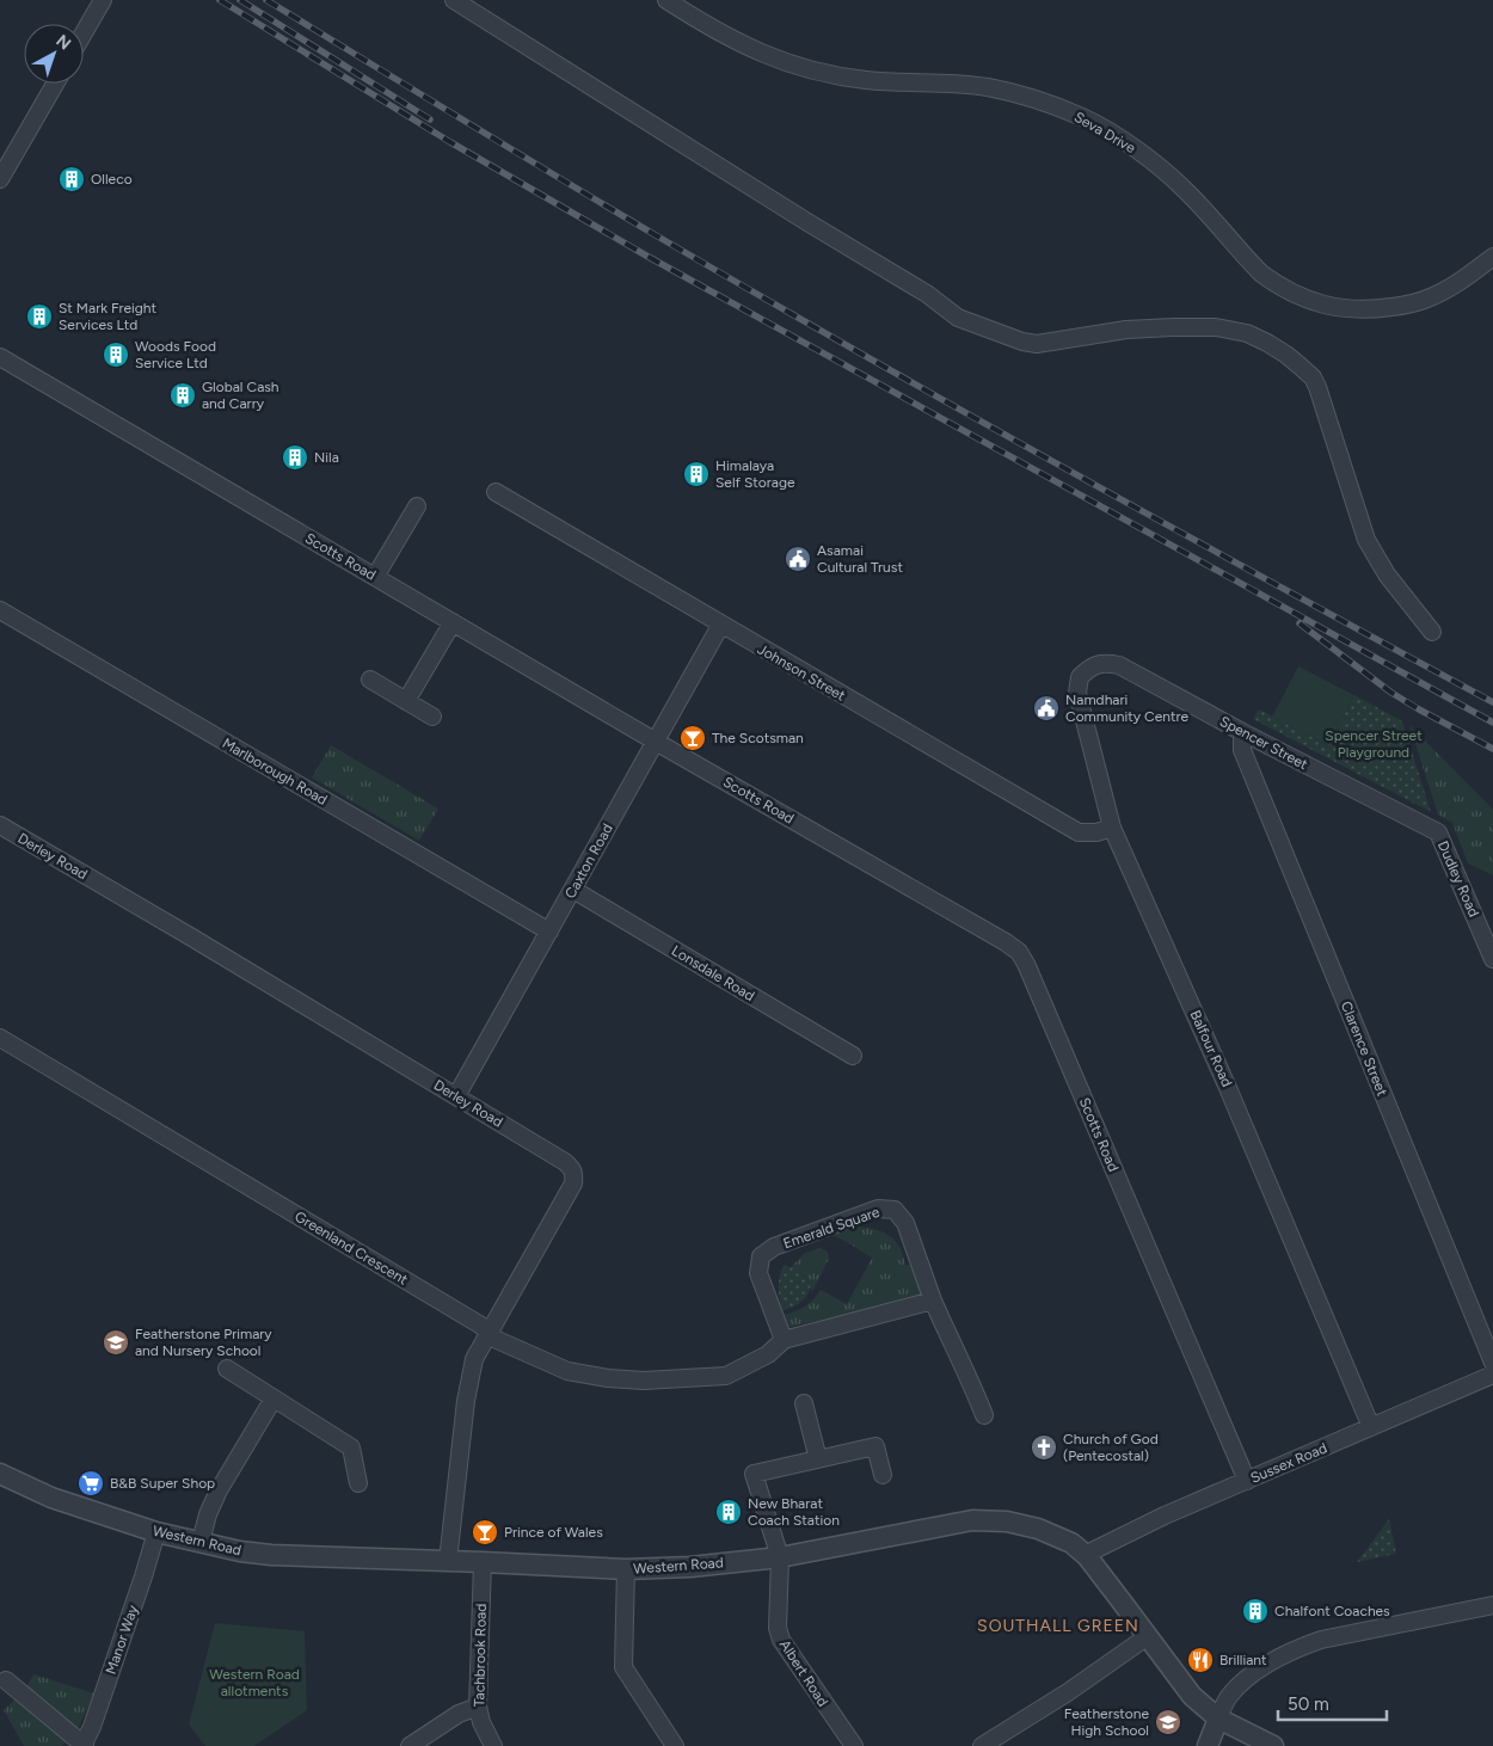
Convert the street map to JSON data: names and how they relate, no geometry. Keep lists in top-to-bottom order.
{
  "streets": {
    "street": [
      "Seva Drive",
      "Scotts Road",
      "Johnson Street",
      "Spencer Street",
      "Marlborough Road",
      "Derley Road",
      "Caxton Road",
      "Dudley Road",
      "Lonsdale Road",
      "Balfour Road",
      "Clarence Street",
      "Emerald Square",
      "Greenland Crescent",
      "Sussex Road",
      "Western Road",
      "Manor Way",
      "Tachbrook Road",
      "Albert Road"
    ]
  },
  "crossings": [
    ["Scotts Road", "Caxton Road"],
    ["Scotts Road", "Sussex Road"],
    ["Johnson Street", "Caxton Road"],
    ["Johnson Street", "Balfour Road"],
    ["Spencer Street", "Dudley Road"],
    ["Spencer Street", "Balfour Road"],
    ["Spencer Street", "Clarence Street"],
    ["Marlborough Road", "Caxton Road"],
    ["Derley Road", "Caxton Road"],
    ["Derley Road", "Greenland Crescent"],
    ["Derley Road", "Western Road"],
    ["Caxton Road", "Lonsdale Road"],
    ["Balfour Road", "Sussex Road"],
    ["Emerald Square", "Greenland Crescent"],
    ["Sussex Road", "Western Road"],
    ["Western Road", "Manor Way"],
    ["Western Road", "Tachbrook Road"],
    ["Western Road", "Albert Road"]
  ],
  "districts": ["SOUTHALL GREEN"],
  "parks": ["Spencer Street Playground", "Western Road allotments"],
  "places": {
    "building": [
      "Olleco",
      "St Mark Freight Services Ltd",
      "Woods Food Service Ltd",
      "Global Cash and Carry",
      "Nila",
      "Himalaya Self Storage",
      "New Bharat Coach Station",
      "Chalfont Coaches"
    ],
    "public building": ["Asamai Cultural Trust", "Namdhari Community Centre"],
    "bar": ["The Scotsman", "Prince of Wales"],
    "school or university": ["Featherstone Primary and Nursery School", "Featherstone High School"],
    "church": ["Church of God (Pentecostal)"],
    "supermarket": ["B&B Super Shop"],
    "restaurant": ["Brilliant"]
  },
  "scale_bar": "50 m",
  "north": "top right"
}
